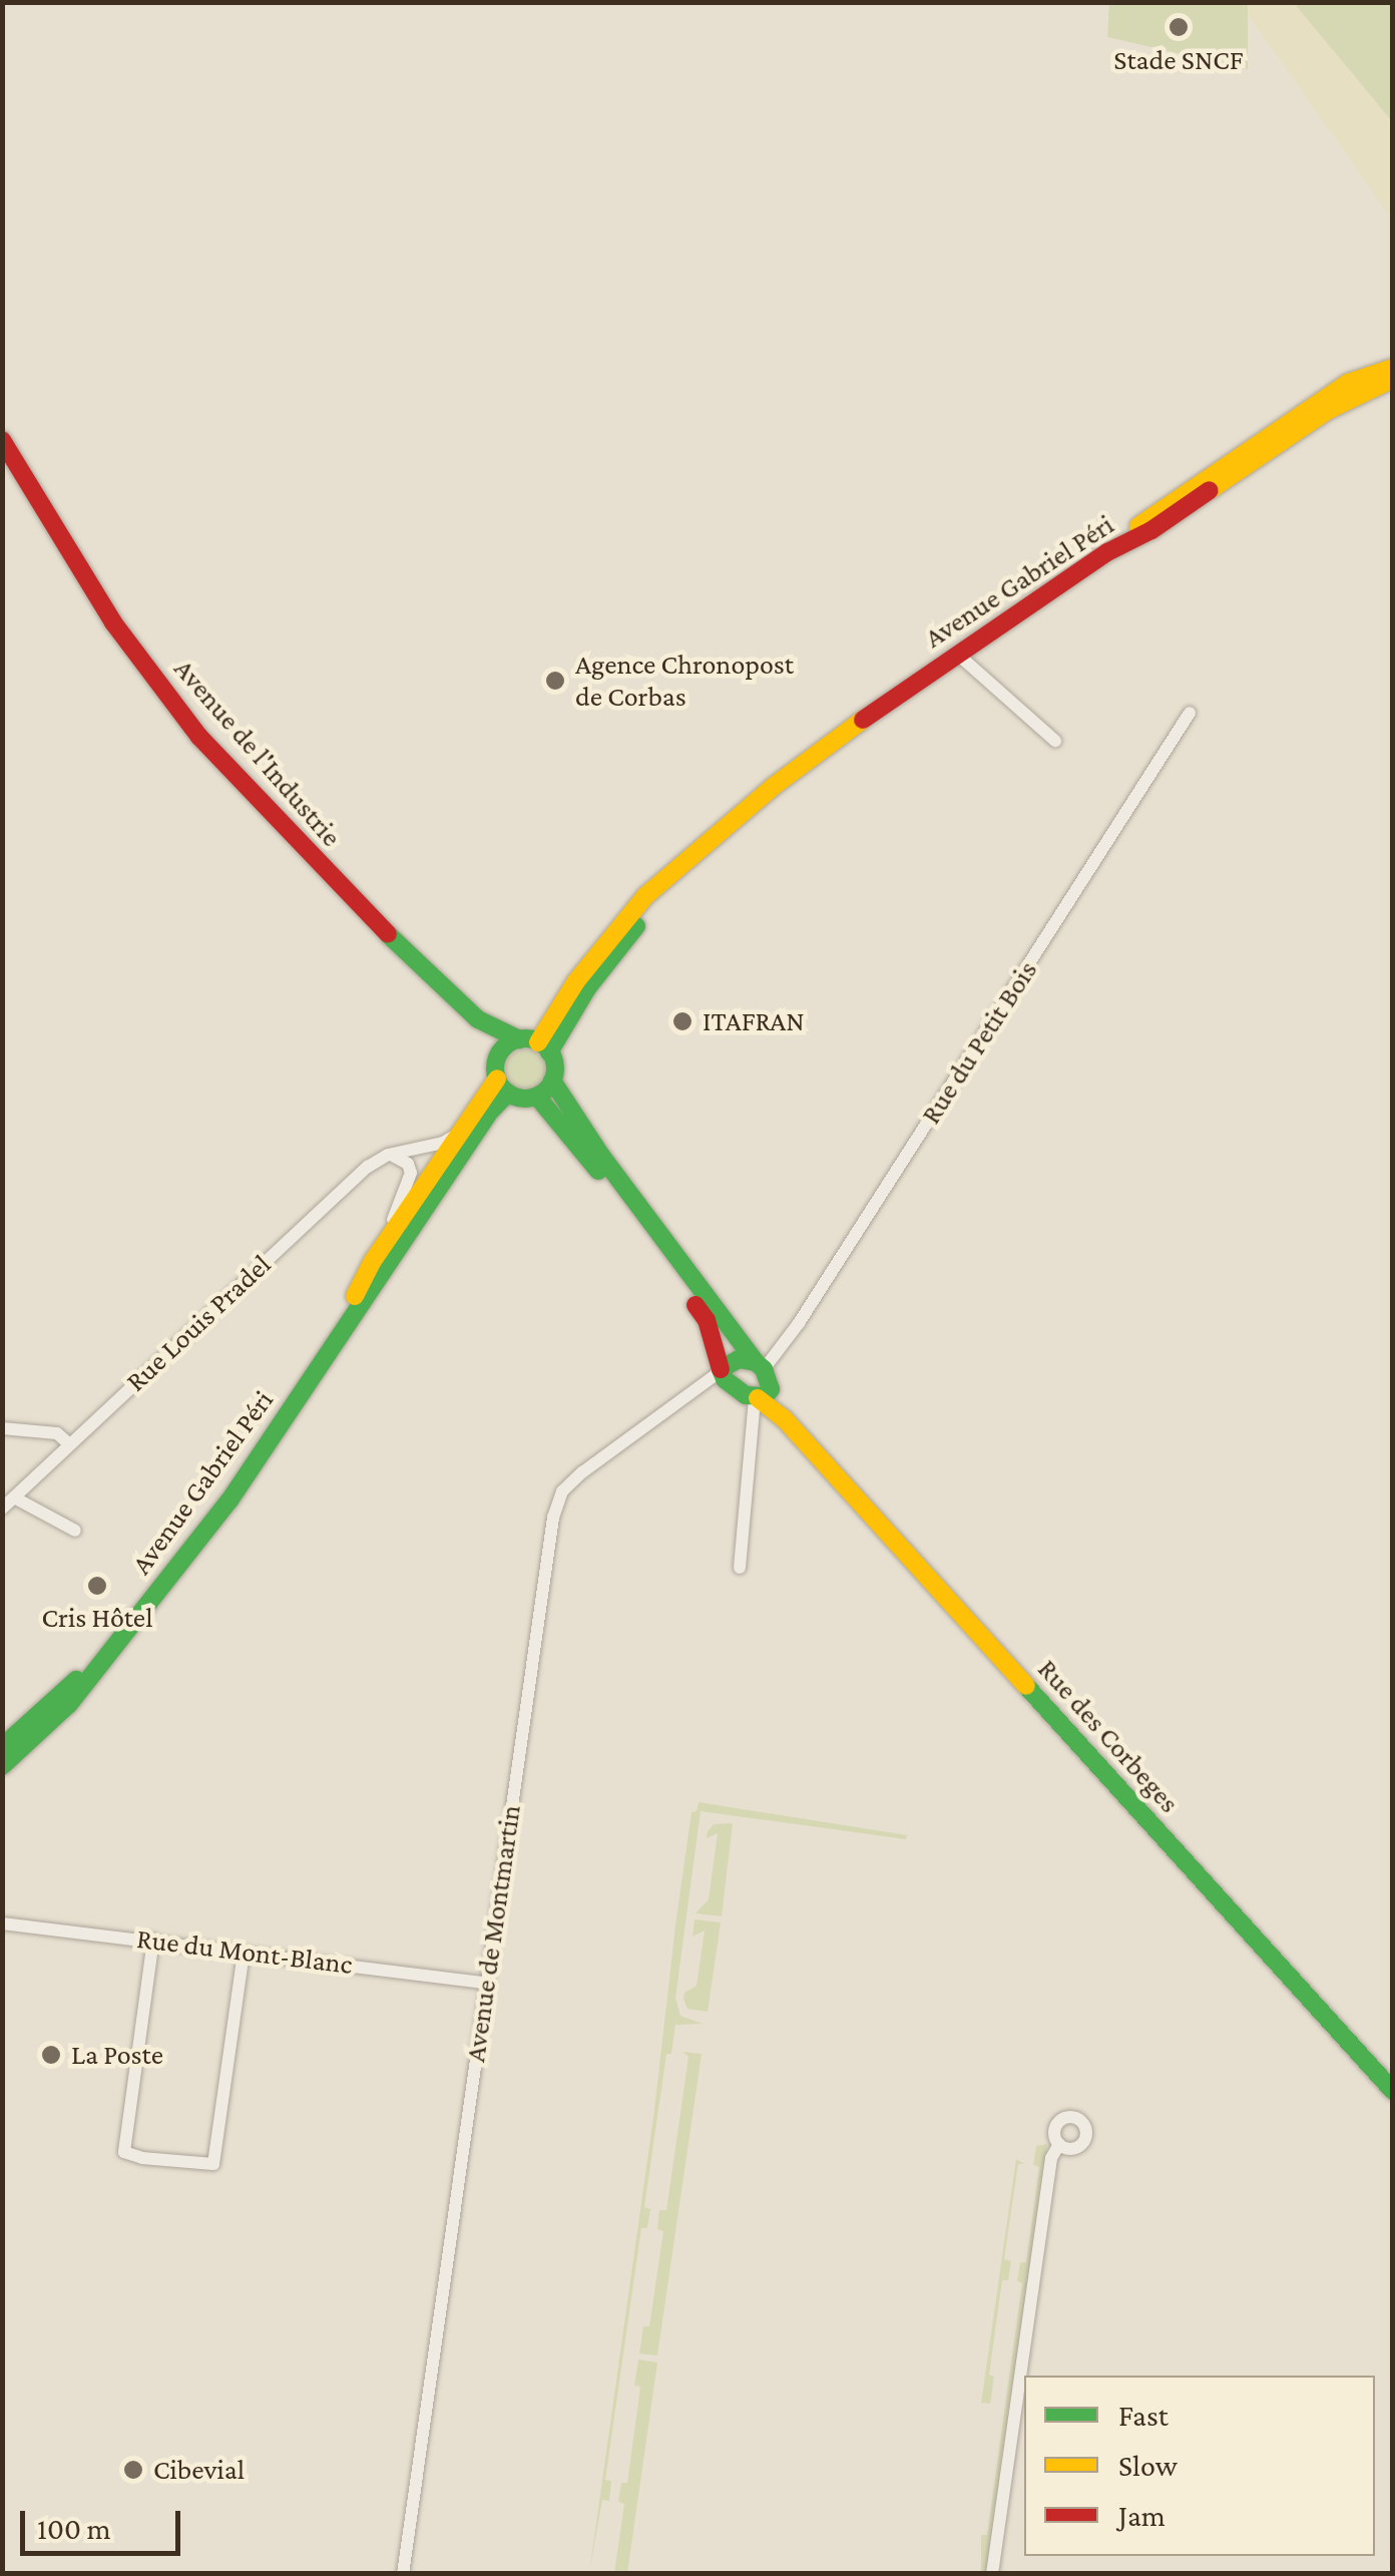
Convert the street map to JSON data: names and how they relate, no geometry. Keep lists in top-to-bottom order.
{
  "streets": {
    "main road": ["Avenue Gabriel Péri", "Avenue de l'Industrie", "Rue des Corbeges"],
    "street": [
      "Rue du Petit Bois",
      "Rue Louis Pradel",
      "Avenue de Montmartin",
      "Rue du Mont-Blanc"
    ]
  },
  "crossings": [
    ["Avenue Gabriel Péri", "Avenue de l'Industrie"],
    ["Avenue Gabriel Péri", "Rue Louis Pradel"],
    ["Rue du Petit Bois", "Rue des Corbeges"],
    ["Avenue de Montmartin", "Rue du Mont-Blanc"]
  ],
  "places": [
    "Stade SNCF",
    "Agence Chronopost de Corbas",
    "ITAFRAN",
    "Cris Hôtel",
    "La Poste",
    "Cibevial"
  ],
  "legend": ["Fast", "Slow", "Jam"],
  "scale_bar": "100 m"
}
